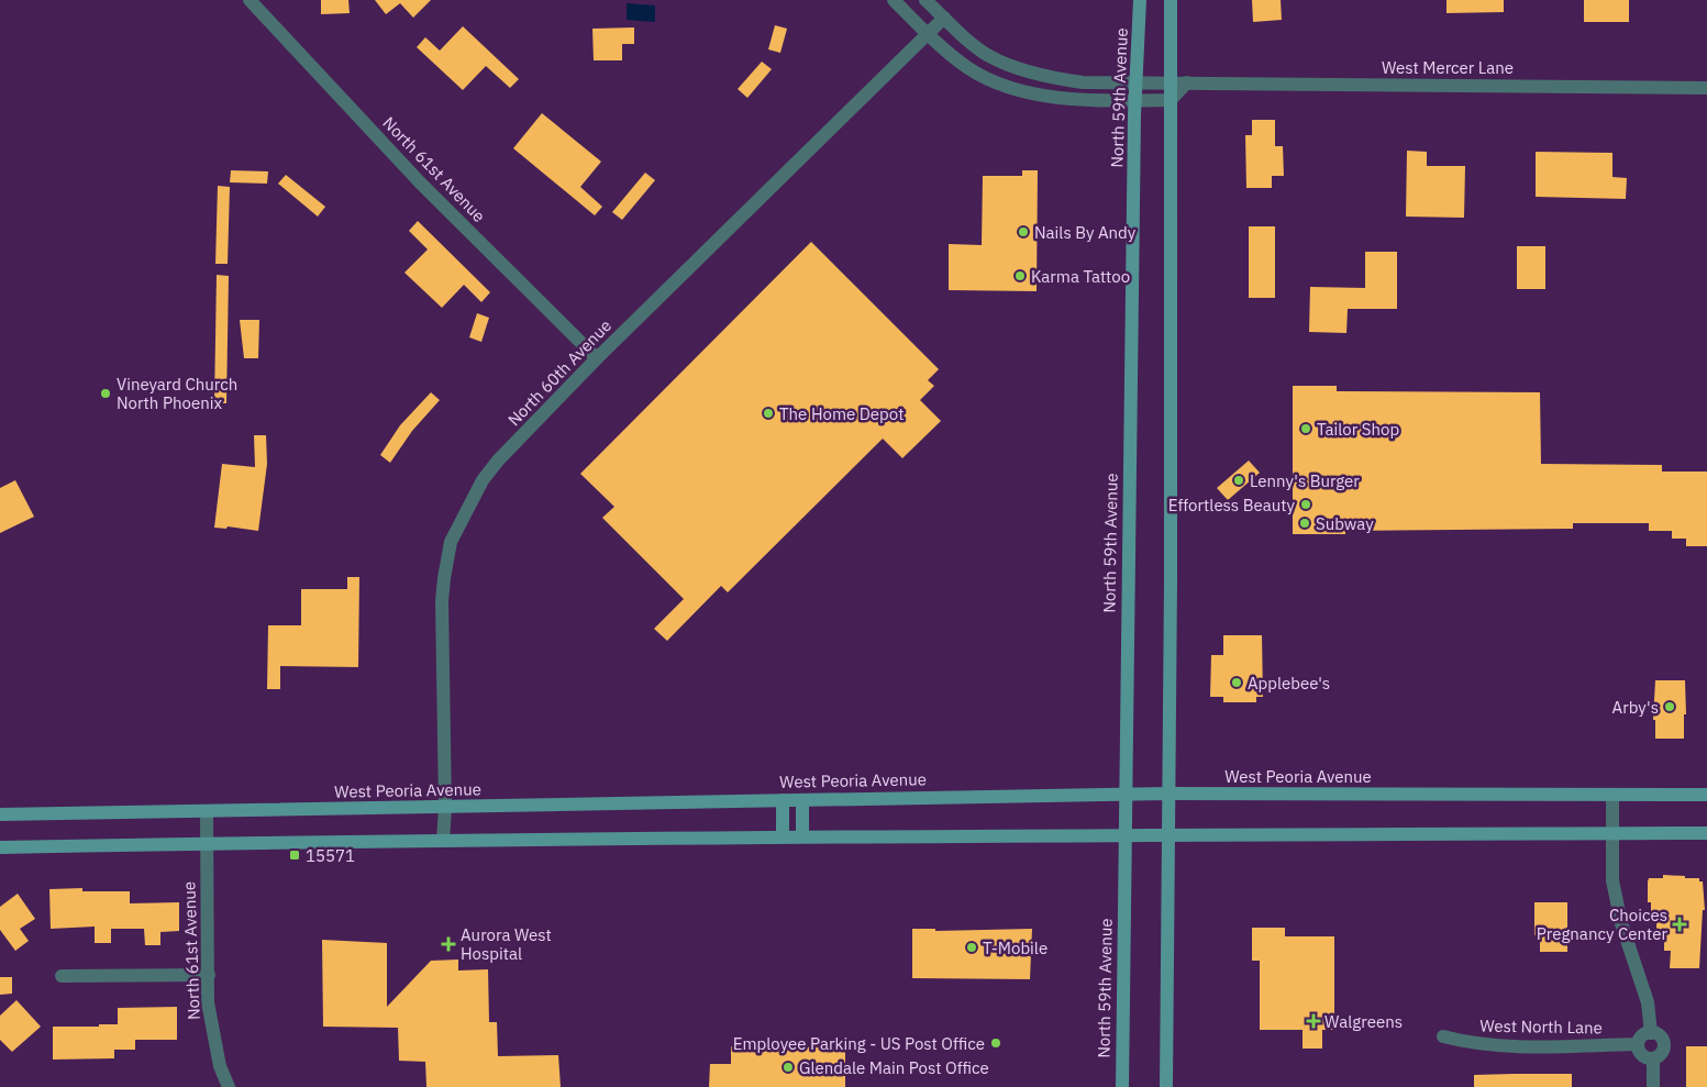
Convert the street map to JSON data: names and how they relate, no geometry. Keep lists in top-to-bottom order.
{
  "streets": {
    "main road": ["North 59th Avenue", "West Peoria Avenue"],
    "street": [
      "West Mercer Lane",
      "North 61st Avenue",
      "North 60th Avenue",
      "West North Lane"
    ]
  },
  "crossings": [
    ["West Mercer Lane", "North 59th Avenue"],
    ["West Mercer Lane", "North 60th Avenue"],
    ["North 59th Avenue", "West Peoria Avenue"],
    ["North 61st Avenue", "North 60th Avenue"],
    ["North 61st Avenue", "West Peoria Avenue"],
    ["North 60th Avenue", "West Peoria Avenue"]
  ],
  "places": {
    "other": [
      "Nails By Andy",
      "Karma Tattoo",
      "Vineyard Church North Phoenix",
      "The Home Depot",
      "Tailor Shop",
      "Lenny's Burger",
      "Effortless Beauty",
      "Subway",
      "Applebee's",
      "Arby's",
      "T-Mobile",
      "Employee Parking - US Post Office",
      "Glendale Main Post Office"
    ],
    "transit": ["15571"],
    "health": ["Choices Pregnancy Center", "Aurora West Hospital", "Walgreens"]
  }
}
